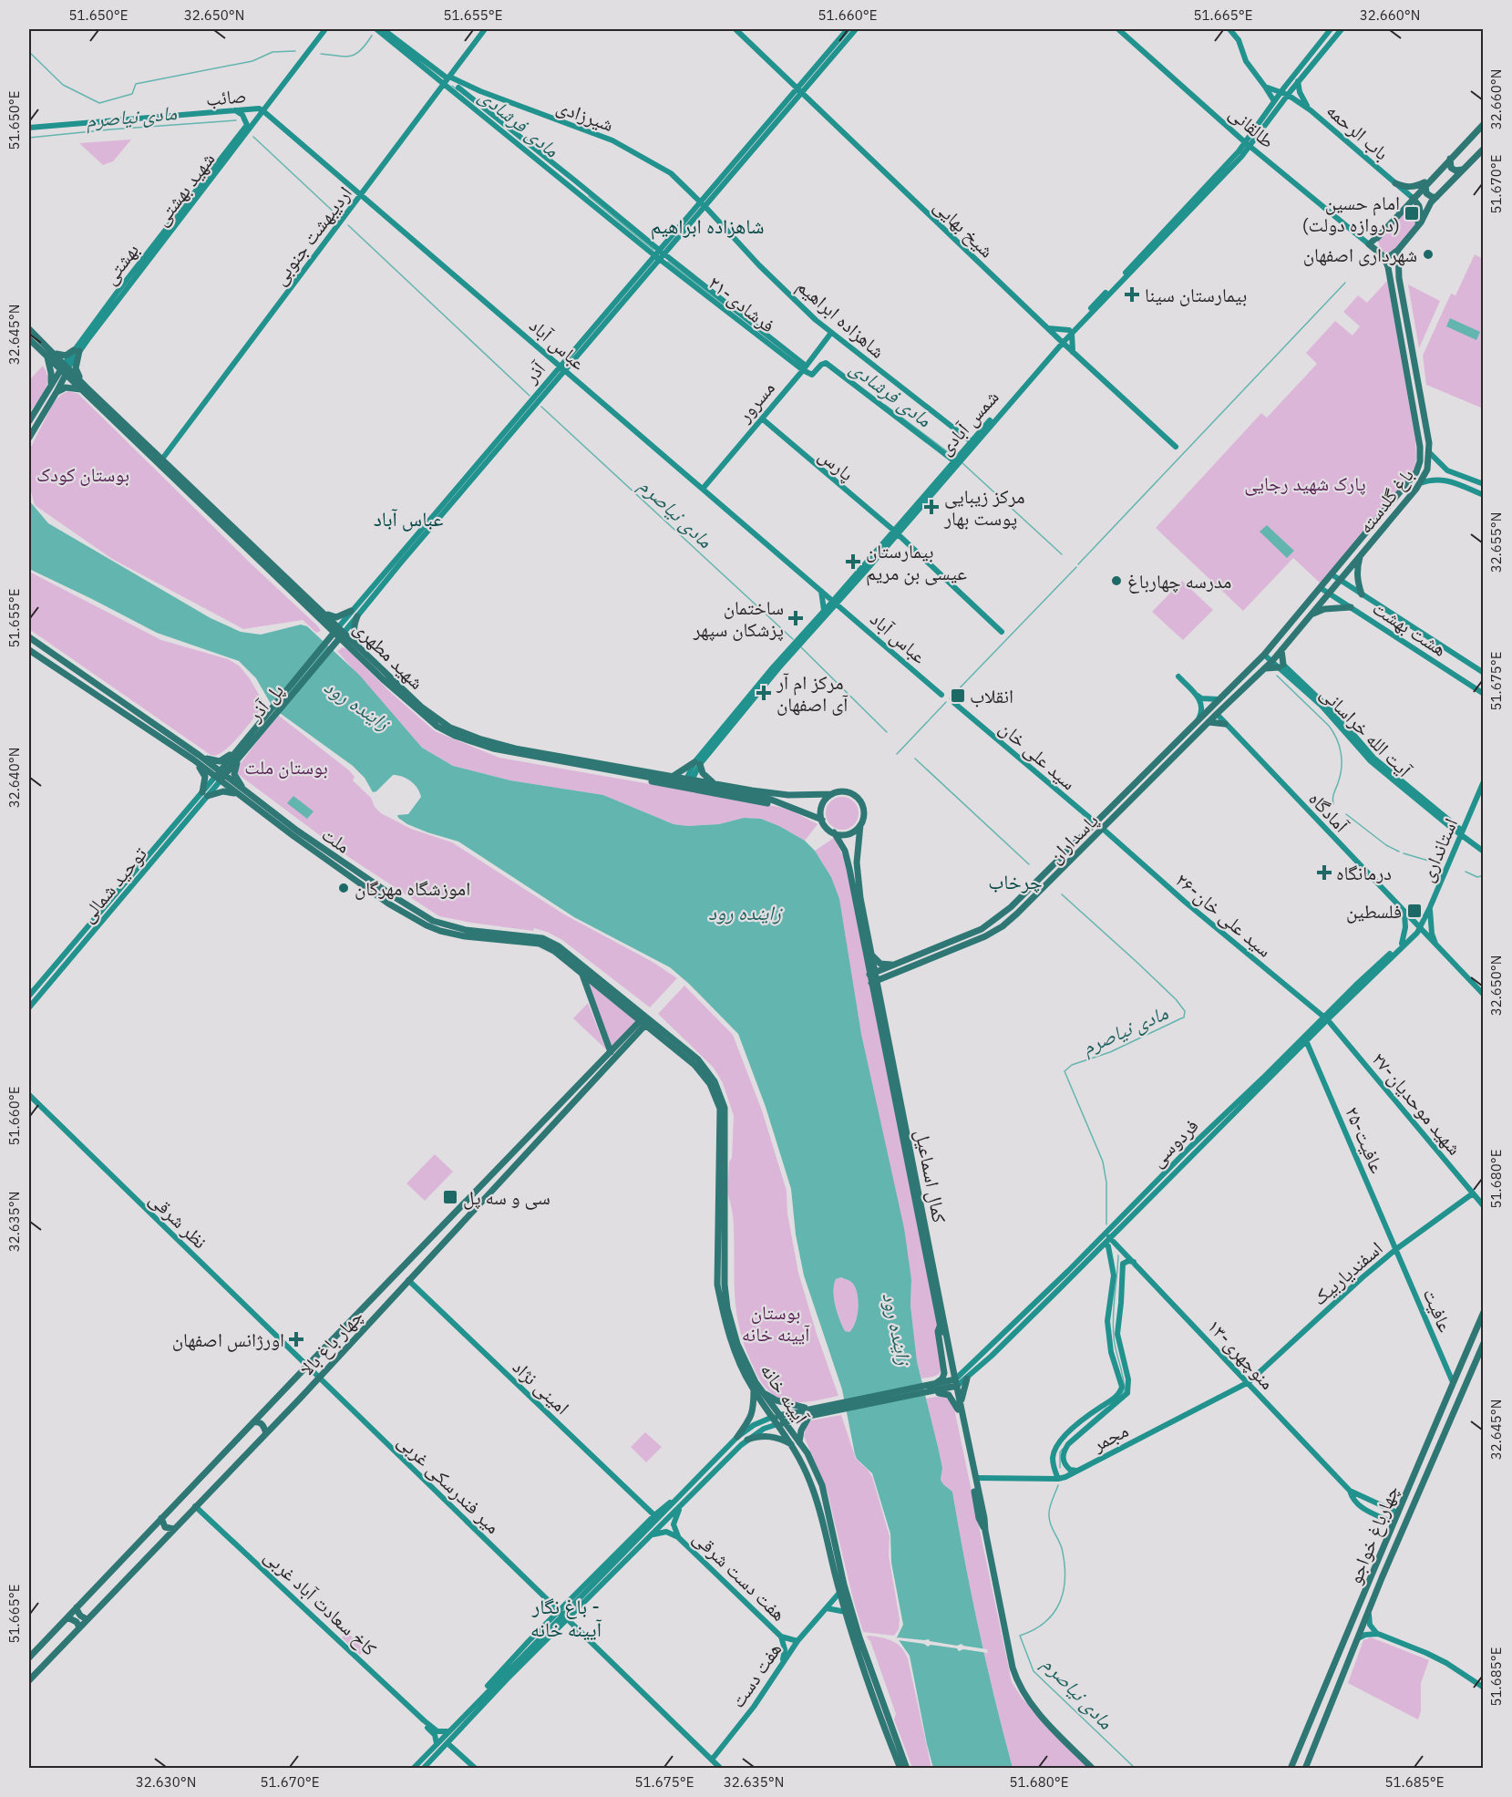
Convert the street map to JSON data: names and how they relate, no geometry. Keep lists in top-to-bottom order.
{
  "streets": {
    "main road": [
      "صائب",
      "شیرزادی",
      "طالقانی",
      "باب الرحمه",
      "شهید بهشتی",
      "شیخ بهایی",
      "اردیبهشت جنوبی",
      "بهشتی",
      "شاهزاده ابراهیم",
      "عباس آباد",
      "آذر",
      "مسرور",
      "شمس آبادی",
      "پارس",
      "باغ گلدسته",
      "هشت بهشت",
      "شهید مطهری",
      "پل آذر",
      "آیت الله خراسانی",
      "سید علی خان",
      "آمادگاه",
      "پاسداران",
      "ملت",
      "استانداری",
      "توحید شمالی",
      "۲۶-سید علی خان",
      "۲۷-شهید موحدیان",
      "۲۵-عافیت",
      "فردوسی",
      "کمال اسماعیل",
      "نظر شرقی",
      "اسفندیاربیک",
      "عافیت",
      "چهار باغ بالا",
      "۱۳-منوچهری",
      "امینی نژاد",
      "آیینه خانه",
      "مجمر",
      "میر فندرسکی غربی",
      "چهارباغ خواجو",
      "هفت دست شرقی",
      "کاخ سعادت آباد غربی",
      "هفت دست"
    ]
  },
  "crossings": [
    ["صائب", "شهید بهشتی"],
    ["صائب", "بهشتی"],
    ["صائب", "عباس آباد"],
    ["شیرزادی", "اردیبهشت جنوبی"],
    ["شیرزادی", "شاهزاده ابراهیم"],
    ["شیرزادی", "آذر"],
    ["طالقانی", "شمس آبادی"],
    ["باب الرحمه", "شمس آبادی"],
    ["شهید بهشتی", "بهشتی"],
    ["شهید بهشتی", "عباس آباد"],
    ["شهید بهشتی", "شهید مطهری"],
    ["شیخ بهایی", "آذر"],
    ["شیخ بهایی", "شمس آبادی"],
    ["اردیبهشت جنوبی", "عباس آباد"],
    ["اردیبهشت جنوبی", "شهید مطهری"],
    ["شاهزاده ابراهیم", "آذر"],
    ["شاهزاده ابراهیم", "مسرور"],
    ["شاهزاده ابراهیم", "شمس آبادی"],
    ["عباس آباد", "آذر"],
    ["عباس آباد", "مسرور"],
    ["عباس آباد", "شمس آبادی"],
    ["آذر", "شهید مطهری"],
    ["آذر", "پل آذر"],
    ["مسرور", "پارس"],
    ["شمس آبادی", "پارس"],
    ["شمس آبادی", "شهید مطهری"],
    ["باغ گلدسته", "هشت بهشت"],
    ["باغ گلدسته", "آیت الله خراسانی"],
    ["باغ گلدسته", "آمادگاه"],
    ["باغ گلدسته", "پاسداران"],
    ["شهید مطهری", "پل آذر"],
    ["شهید مطهری", "کمال اسماعیل"],
    ["پل آذر", "ملت"],
    ["پل آذر", "توحید شمالی"],
    ["آیت الله خراسانی", "استانداری"],
    ["سید علی خان", "پاسداران"],
    ["سید علی خان", "۲۶-سید علی خان"],
    ["آمادگاه", "پاسداران"],
    ["آمادگاه", "استانداری"],
    ["آمادگاه", "فردوسی"],
    ["پاسداران", "۲۶-سید علی خان"],
    ["پاسداران", "کمال اسماعیل"],
    ["ملت", "توحید شمالی"],
    ["ملت", "چهار باغ بالا"],
    ["ملت", "آیینه خانه"],
    ["استانداری", "فردوسی"],
    ["۲۶-سید علی خان", "۲۷-شهید موحدیان"],
    ["۲۶-سید علی خان", "فردوسی"],
    ["۲۷-شهید موحدیان", "فردوسی"],
    ["۲۷-شهید موحدیان", "اسفندیاربیک"],
    ["۲۵-عافیت", "فردوسی"],
    ["۲۵-عافیت", "اسفندیاربیک"],
    ["۲۵-عافیت", "عافیت"],
    ["فردوسی", "کمال اسماعیل"],
    ["فردوسی", "۱۳-منوچهری"],
    ["کمال اسماعیل", "مجمر"],
    ["نظر شرقی", "چهار باغ بالا"],
    ["نظر شرقی", "میر فندرسکی غربی"],
    ["اسفندیاربیک", "عافیت"],
    ["اسفندیاربیک", "۱۳-منوچهری"],
    ["اسفندیاربیک", "مجمر"],
    ["عافیت", "چهارباغ خواجو"],
    ["چهار باغ بالا", "امینی نژاد"],
    ["چهار باغ بالا", "آیینه خانه"],
    ["چهار باغ بالا", "میر فندرسکی غربی"],
    ["چهار باغ بالا", "کاخ سعادت آباد غربی"],
    ["۱۳-منوچهری", "مجمر"],
    ["۱۳-منوچهری", "چهارباغ خواجو"],
    ["آیینه خانه", "هفت دست"],
    ["میر فندرسکی غربی", "هفت دست"]
  ],
  "districts": [
    "شاهزاده ابراهیم",
    "عباس آباد",
    "چرخاب",
    "باغ نگار - آیینه خانه"
  ],
  "water": ["مادی نیاصرم", "مادی فرشادی", "زاینده رود"],
  "parks": [
    "بوستان کودک",
    "پارک شهید رجایی",
    "بوستان ملت",
    "بوستان آیینه خانه"
  ],
  "places": {
    "transit": [
      "امام حسین (دروازه دولت)",
      "انقلاب",
      "فلسطین",
      "سی و سه پل"
    ],
    "other": ["شهرداری اصفهان", "مدرسه چهارباغ", "اموزشگاه مهرگان"],
    "health": [
      "بیمارستان سینا",
      "مرکز زیبایی پوست بهار",
      "بیمارستان عیسی بن مریم",
      "ساختمان پزشکان سپهر",
      "مرکز ام آر آی اصفهان",
      "درمانگاه",
      "اورژانس اصفهان"
    ]
  },
  "coordinates": [
    "51.650°E",
    "32.650°N",
    "51.655°E",
    "51.660°E",
    "51.665°E",
    "32.660°N",
    "51.670°E",
    "32.645°N",
    "32.655°N",
    "51.675°E",
    "32.640°N",
    "51.680°E",
    "32.635°N",
    "51.685°E",
    "32.630°N"
  ]
}
